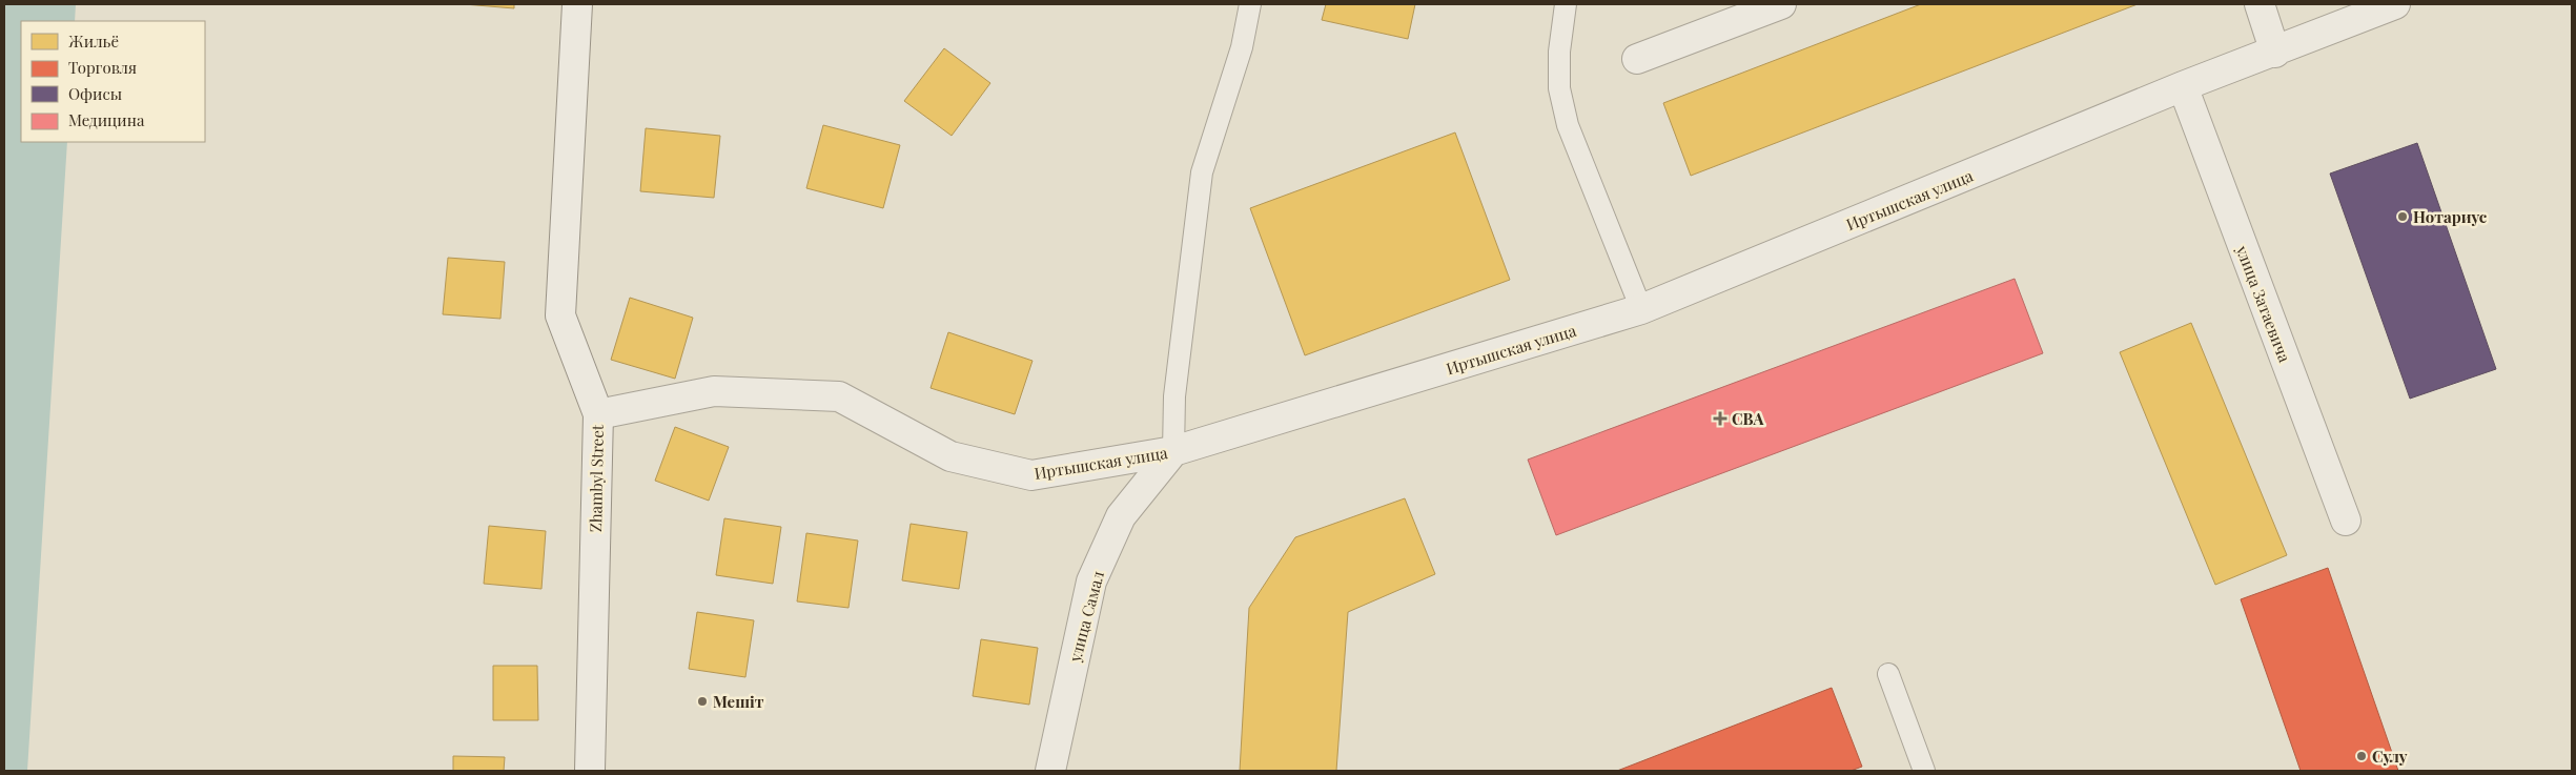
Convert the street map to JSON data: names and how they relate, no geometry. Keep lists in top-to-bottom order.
{
  "streets": {
    "street": [
      "Иртышская улица",
      "улица Затаевича",
      "Zhambyl Street",
      "улица Самал"
    ]
  },
  "crossings": [
    ["Иртышская улица", "улица Затаевича"],
    ["Иртышская улица", "Zhambyl Street"],
    ["Иртышская улица", "улица Самал"]
  ],
  "places": {
    "other": ["Нотариус", "Мешіт", "Сулу"],
    "health": ["СВА"]
  },
  "legend": [
    "Жильё",
    "Торговля",
    "Офисы",
    "Медицина"
  ]
}
